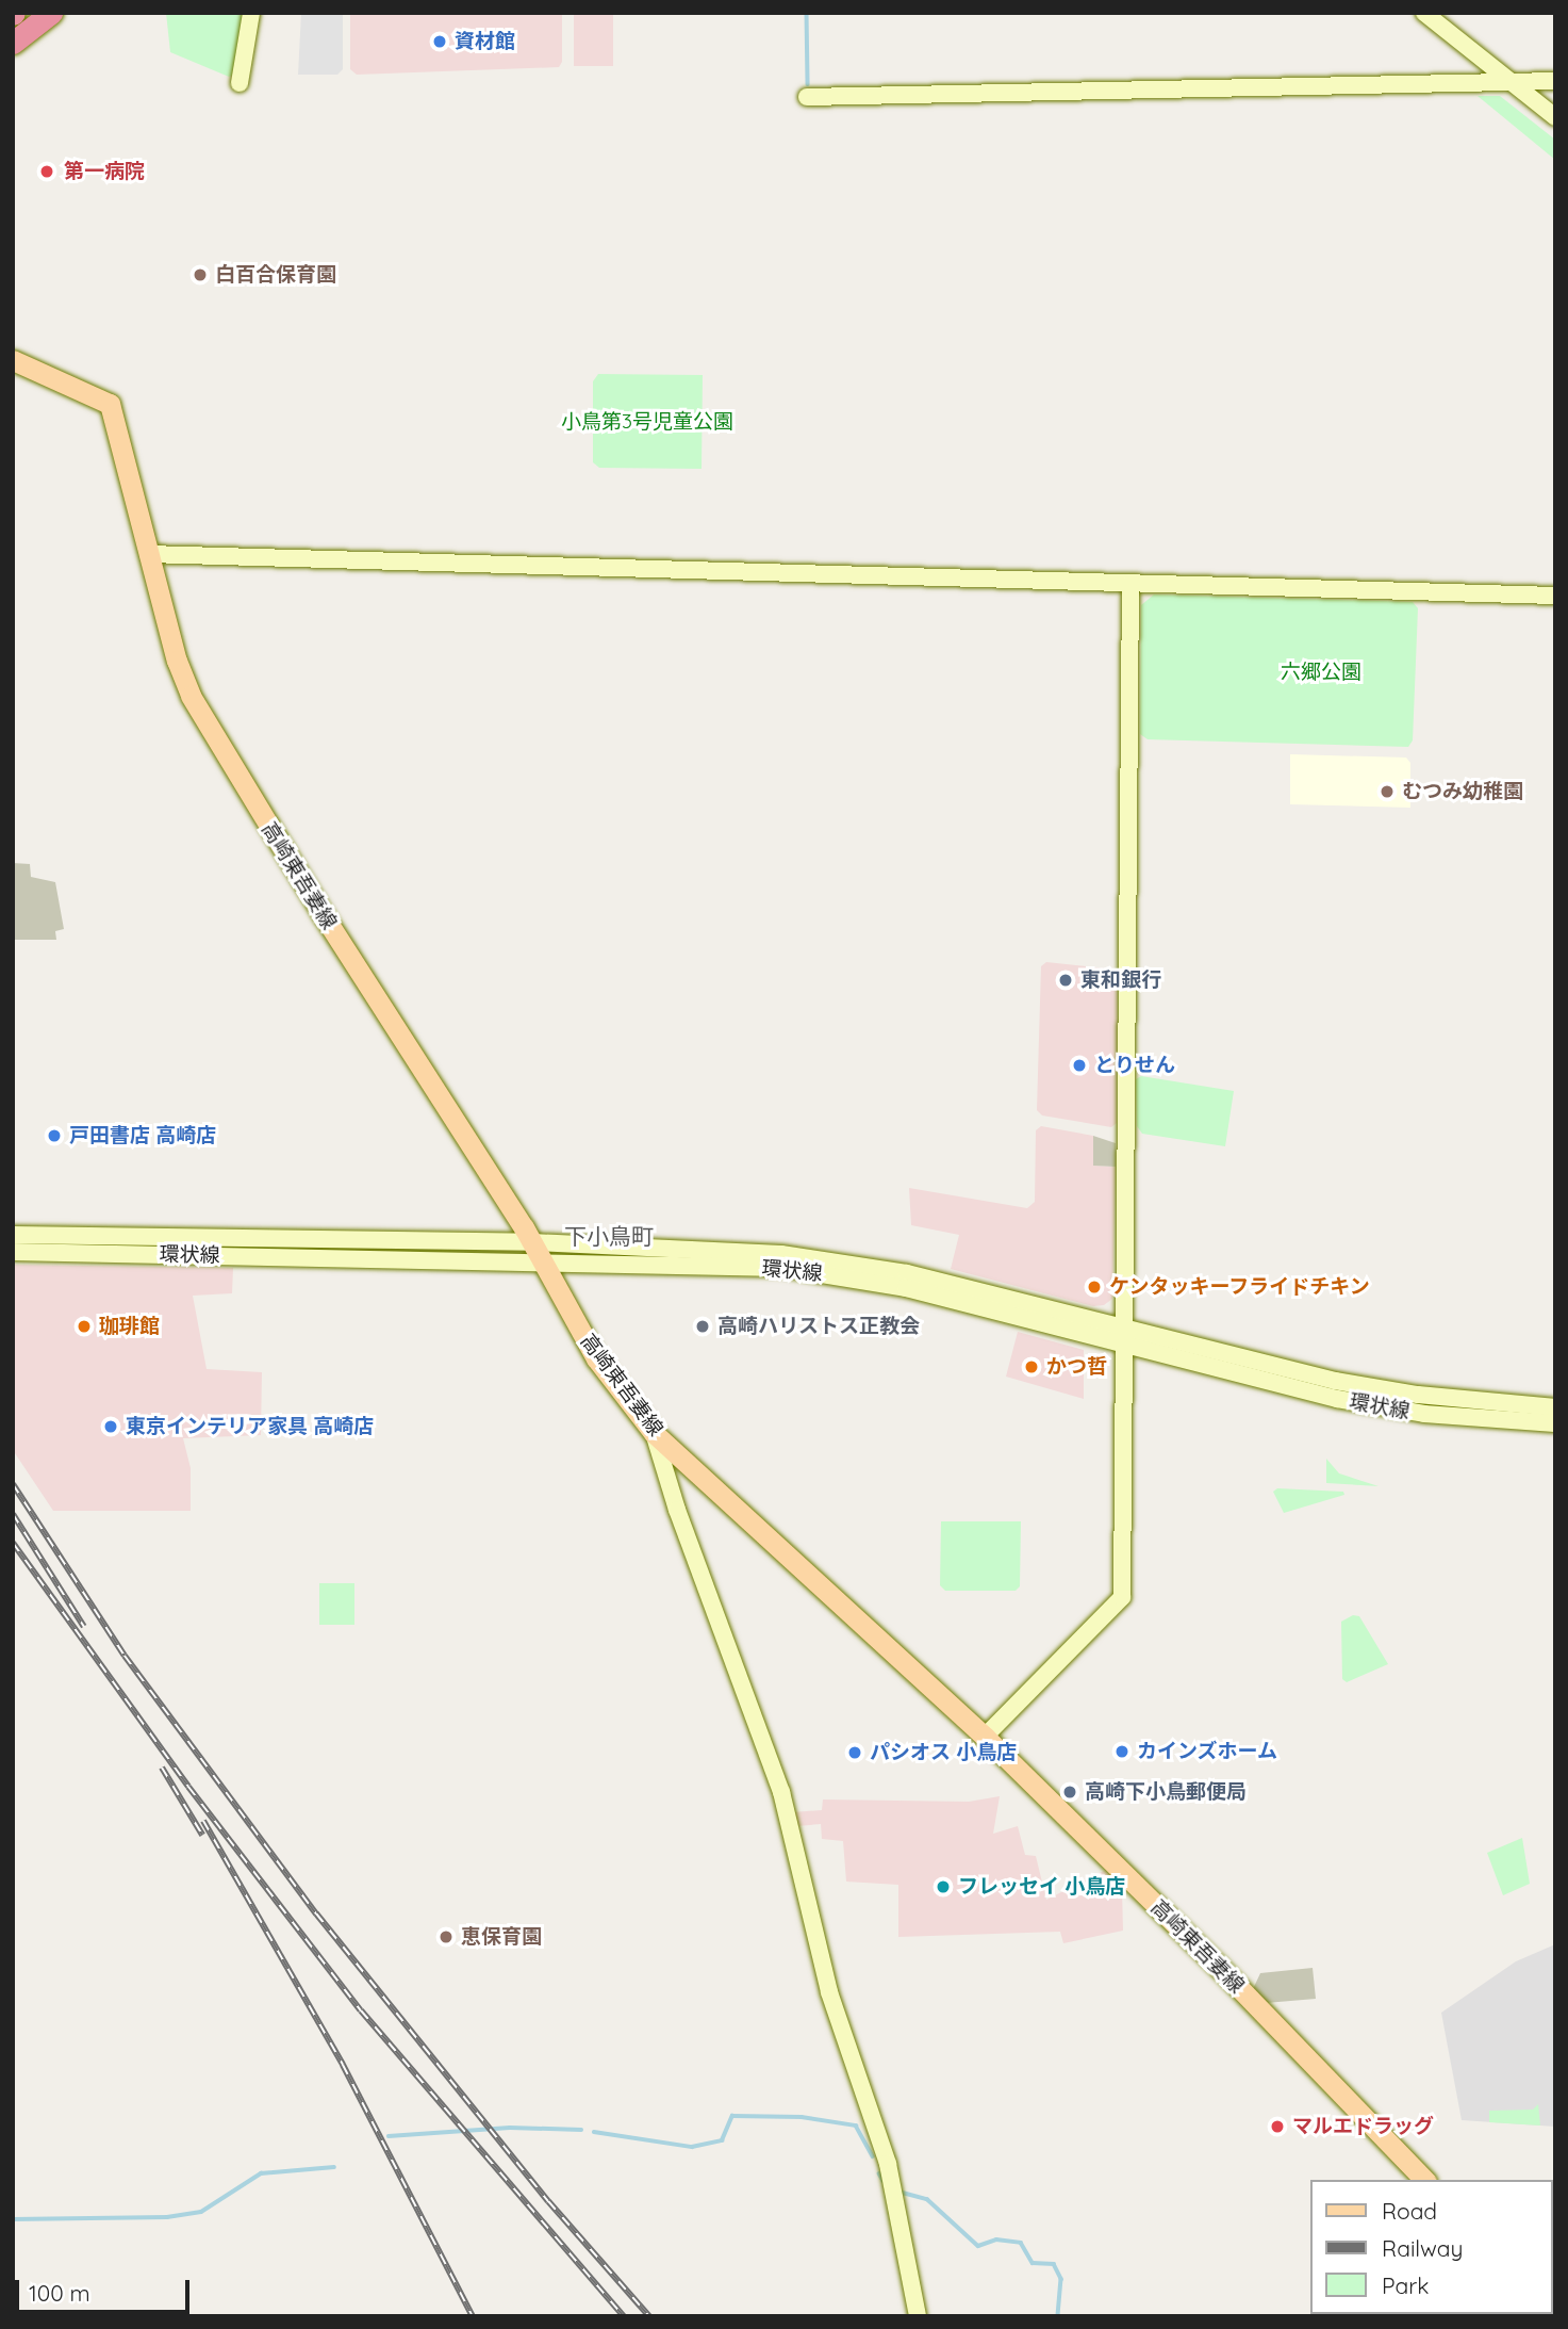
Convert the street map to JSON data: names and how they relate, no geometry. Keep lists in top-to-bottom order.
{
  "streets": {
    "main road": ["高崎東吾妻線"],
    "street": ["環状線"]
  },
  "crossings": [
    ["高崎東吾妻線", "環状線"]
  ],
  "districts": ["下小鳥町"],
  "parks": ["小鳥第3号児童公園", "六郷公園"],
  "places": [
    "資材館",
    "第一病院",
    "白百合保育園",
    "むつみ幼稚園",
    "東和銀行",
    "とりせん",
    "戸田書店 高崎店",
    "ケンタッキーフライドチキン",
    "珈琲館",
    "高崎ハリストス正教会",
    "かつ哲",
    "東京インテリア家具 高崎店",
    "カインズホーム",
    "パシオス 小鳥店",
    "高崎下小鳥郵便局",
    "フレッセイ 小鳥店",
    "恵保育園",
    "マルエドラッグ"
  ],
  "legend": ["Road", "Railway", "Park"],
  "scale_bar": "100 m"
}
